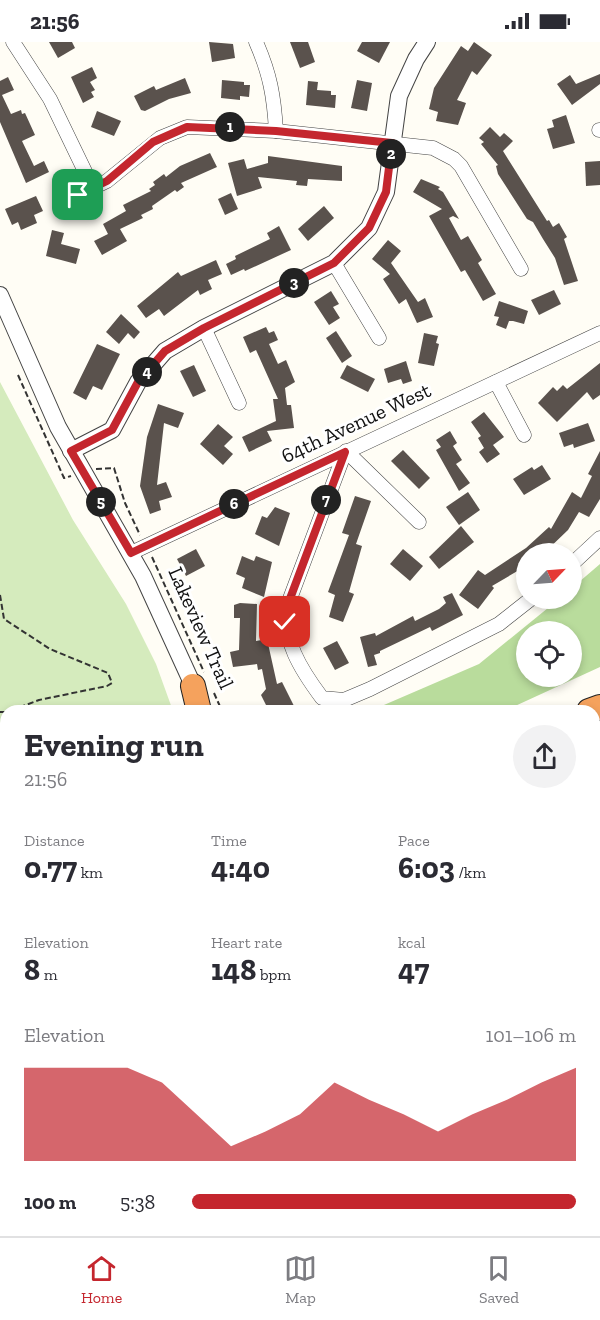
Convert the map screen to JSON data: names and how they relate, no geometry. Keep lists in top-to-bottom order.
{
  "streets": {
    "street": ["64th Avenue West"],
    "path": ["Lakeview Trail"]
  },
  "north": "top right",
  "page": {
    "status": "21:56",
    "pins": [
      "1",
      "2",
      "3",
      "4",
      "7",
      "5",
      "6"
    ],
    "heading": ["Evening run", "21:56"],
    "stats": [
      ["Distance", "0.77 km"],
      ["Time", "4:40"],
      ["Pace", "6:03 /km"],
      ["Elevation", "8 m"],
      ["Heart rate", "148 bpm"],
      ["kcal", "47"]
    ],
    "chart": ["Elevation", "101–106 m"],
    "list": [
      {
        "name": "100 m",
        "note": "5:38"
      }
    ],
    "tabs": ["Home", "Map", "Saved"]
  }
}
